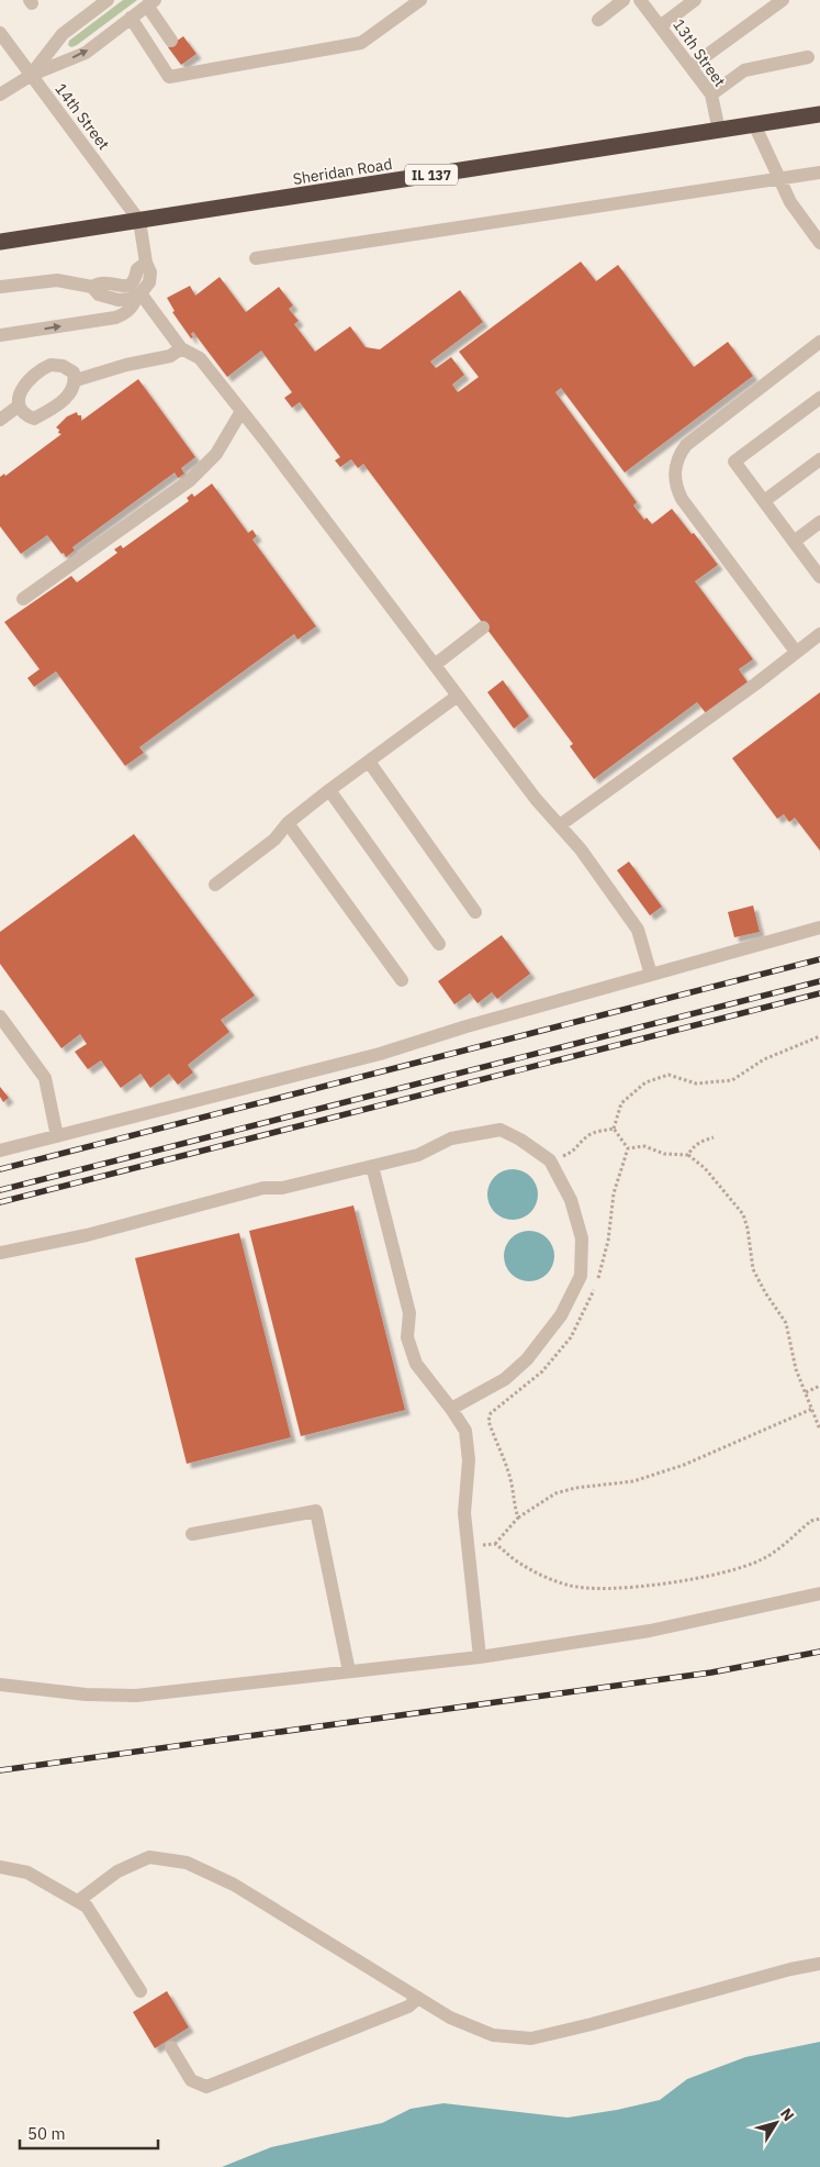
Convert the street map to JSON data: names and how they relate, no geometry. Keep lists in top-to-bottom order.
{
  "streets": {
    "highway": ["Sheridan Road", "IL 137"],
    "street": ["13th Street", "14th Street"]
  },
  "crossings": [
    ["13th Street", "Sheridan Road"],
    ["14th Street", "Sheridan Road"]
  ],
  "scale_bar": "50 m",
  "north": "top right"
}
